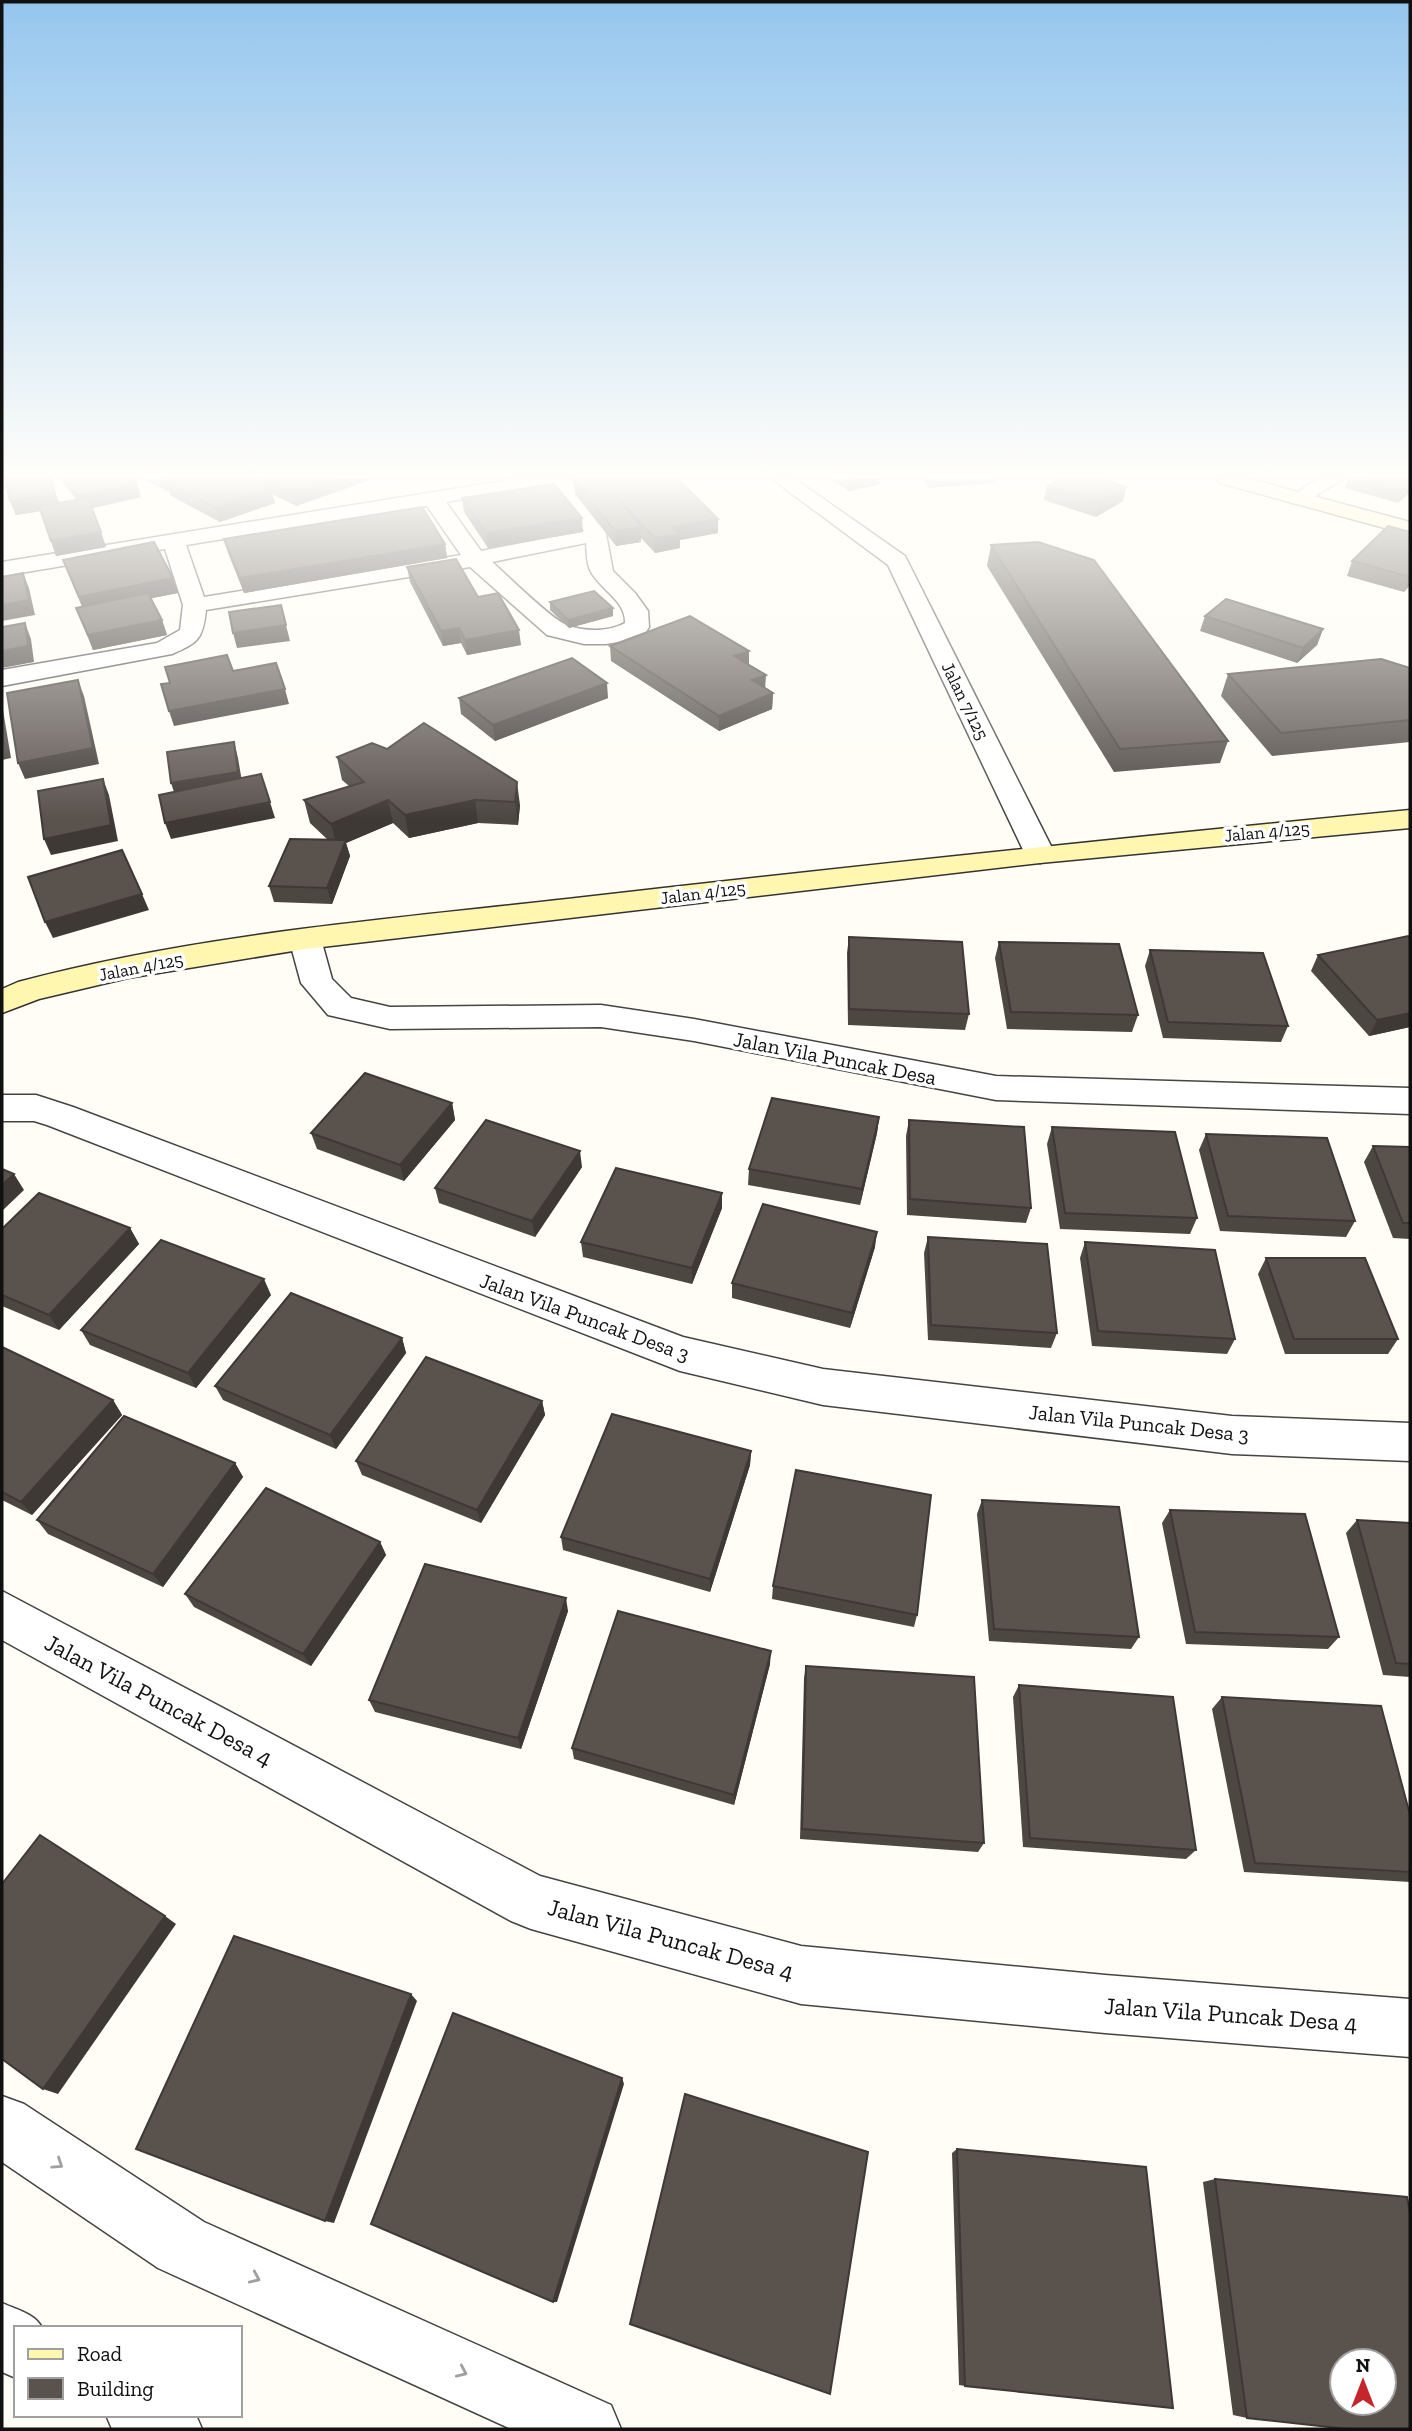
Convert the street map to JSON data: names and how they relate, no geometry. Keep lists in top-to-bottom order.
{
  "streets": {
    "street": [
      "Jalan 7/125",
      "Jalan 4/125",
      "Jalan Vila Puncak Desa",
      "Jalan Vila Puncak Desa 3",
      "Jalan Vila Puncak Desa 4"
    ]
  },
  "crossings": [
    ["Jalan 7/125", "Jalan 4/125"],
    ["Jalan 4/125", "Jalan Vila Puncak Desa"]
  ],
  "legend": ["Road", "Building"],
  "north": "top"
}
